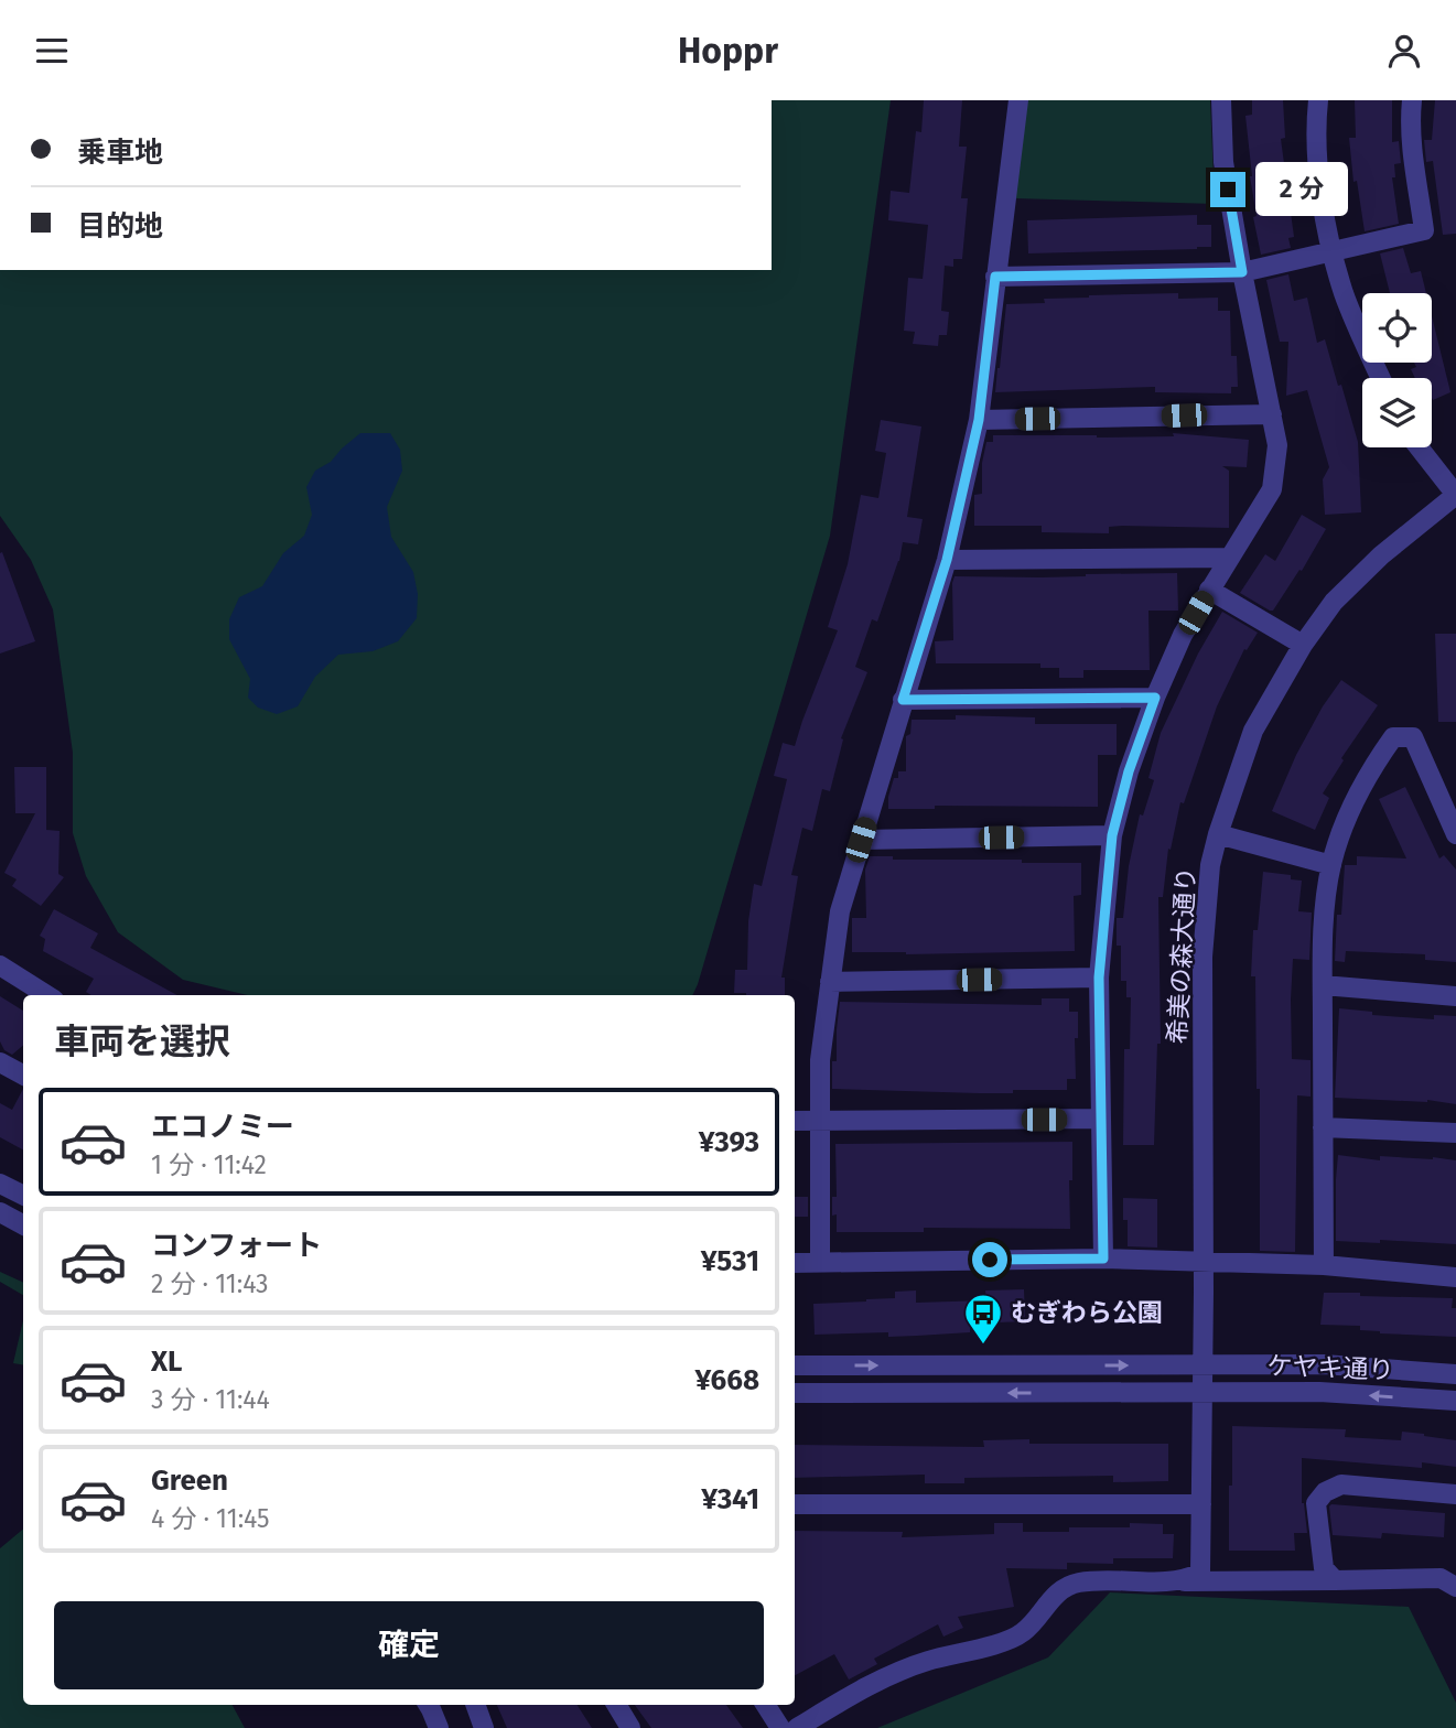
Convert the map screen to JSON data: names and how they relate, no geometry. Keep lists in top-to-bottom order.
{
  "streets": {
    "street": ["希美の森大通り", "ケヤキ通り"]
  },
  "crossings": [
    ["希美の森大通り", "ケヤキ通り"]
  ],
  "places": {
    "bus stop": ["むぎわら公園"]
  },
  "page": {
    "header": "Hoppr",
    "banner": ["乗車地", "目的地"],
    "bubble": "2 分",
    "heading": "車両を選択",
    "list": [
      {
        "name": "エコノミー",
        "note": "1 分 · 11:42",
        "value": "¥393"
      },
      {
        "name": "コンフォート",
        "note": "2 分 · 11:43",
        "value": "¥531"
      },
      {
        "name": "XL",
        "note": "3 分 · 11:44",
        "value": "¥668"
      },
      {
        "name": "Green",
        "note": "4 分 · 11:45",
        "value": "¥341"
      }
    ],
    "buttons": "確定"
  }
}
